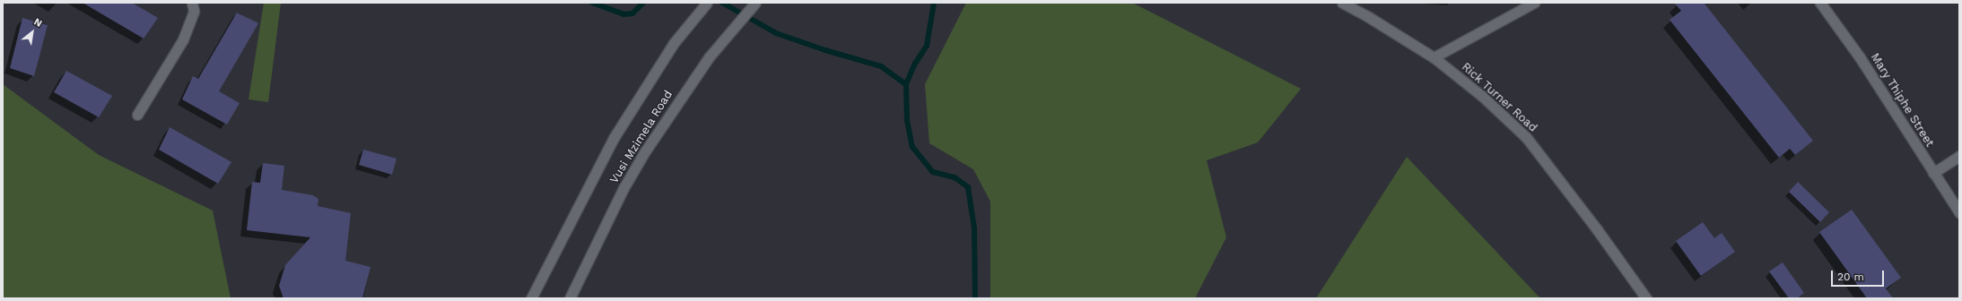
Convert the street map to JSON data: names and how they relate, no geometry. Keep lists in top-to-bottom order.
{
  "streets": {
    "main road": ["Rick Turner Road", "Mary Thiphe Street", "Vusi Mzimela Road"]
  },
  "scale_bar": "20 m",
  "north": "top right"
}
